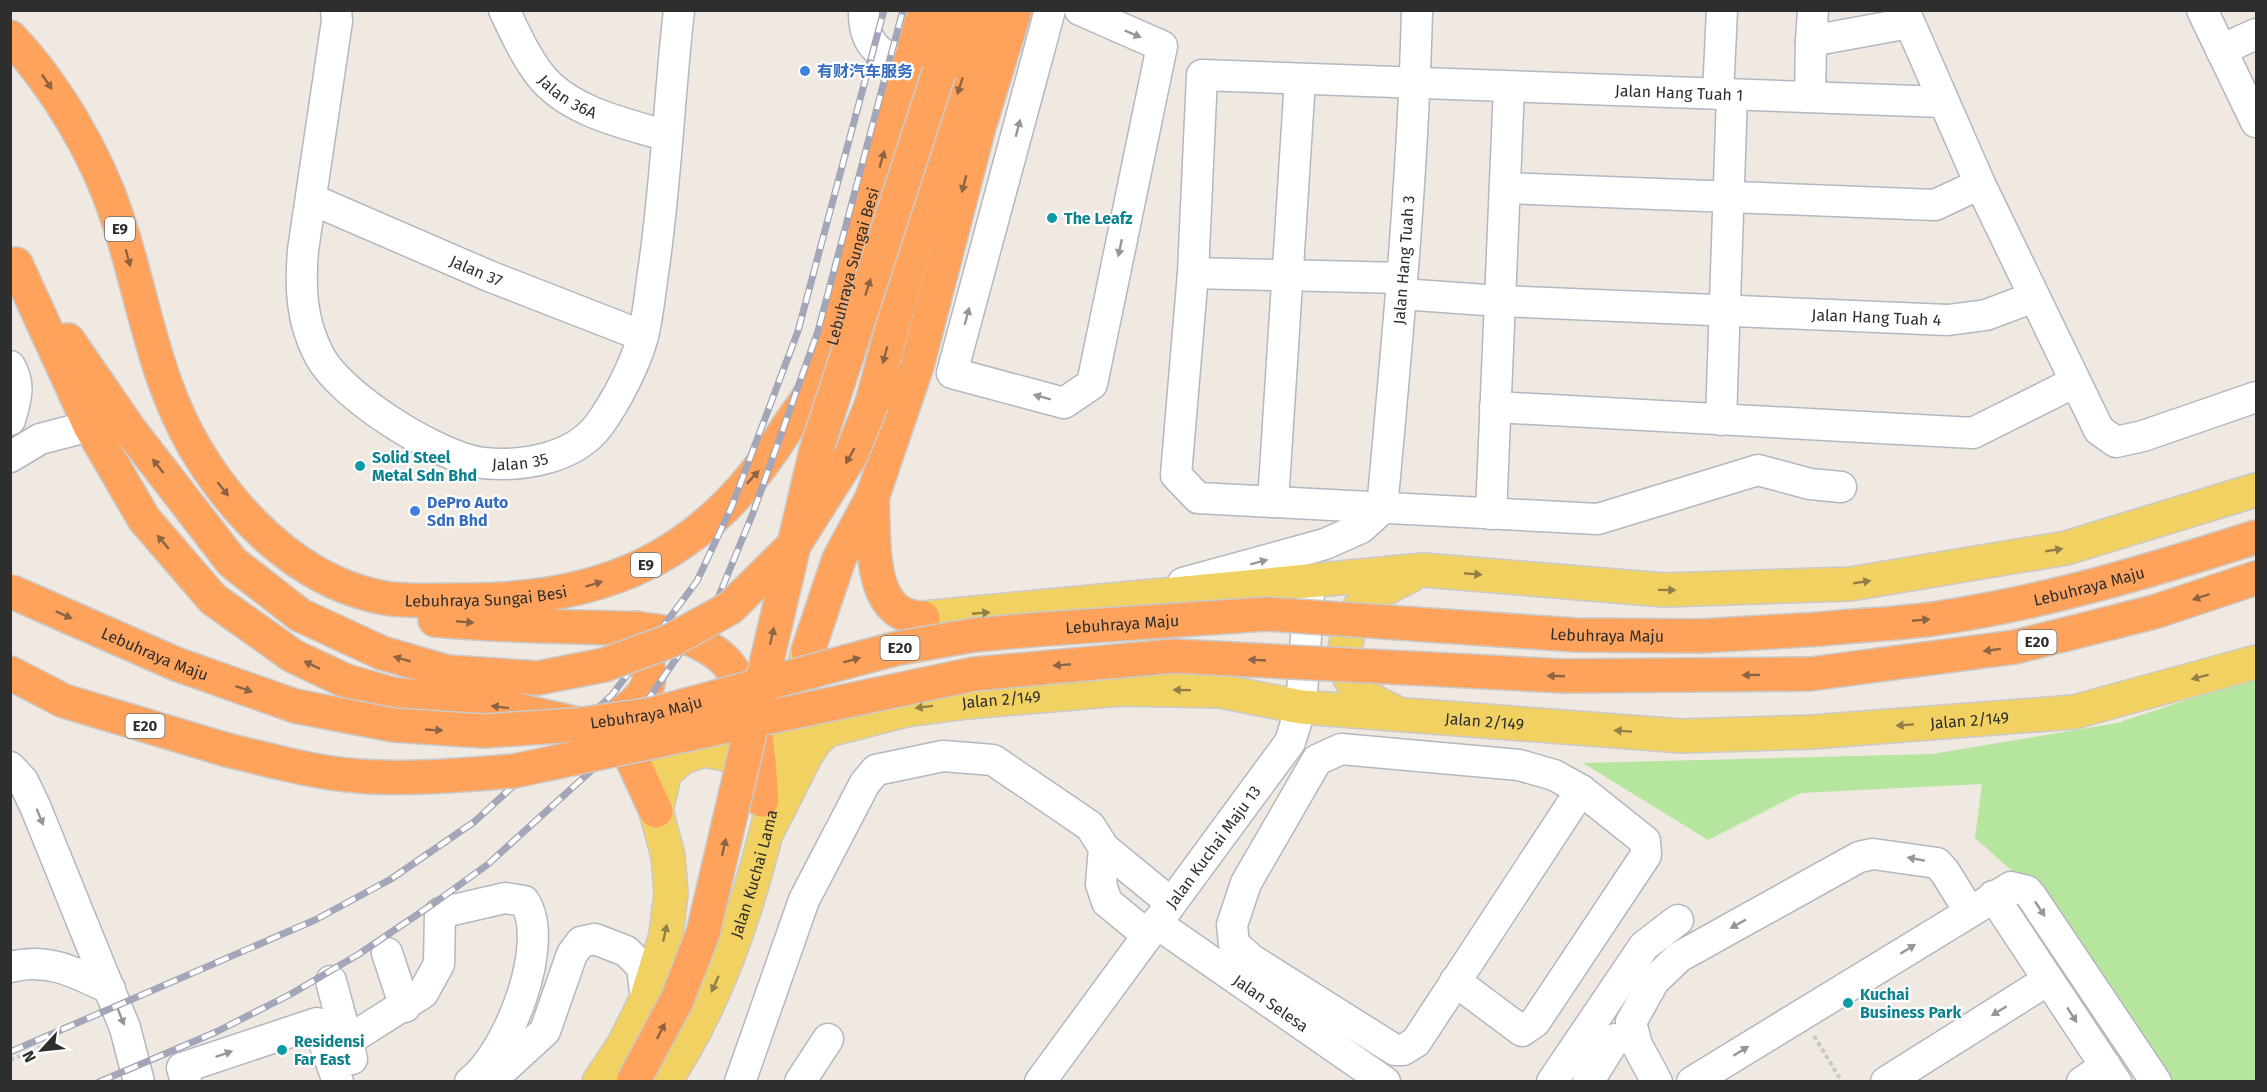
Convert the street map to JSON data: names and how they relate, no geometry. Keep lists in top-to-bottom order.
{
  "streets": {
    "highway": [
      "E9",
      "Lebuhraya Sungai Besi",
      "Lebuhraya Maju",
      "E20"
    ],
    "main road": ["Jalan 2/149", "Jalan Kuchai Lama"],
    "street": [
      "Jalan 36A",
      "Jalan Hang Tuah 1",
      "Jalan Hang Tuah 3",
      "Jalan 37",
      "Jalan Hang Tuah 4",
      "Jalan 35",
      "Jalan Kuchai Maju 13",
      "Jalan Selesa"
    ]
  },
  "crossings": [
    ["Jalan 36A", "Jalan 35"],
    ["Jalan Hang Tuah 1", "Jalan Hang Tuah 3"],
    ["Jalan Hang Tuah 3", "Jalan Hang Tuah 4"],
    ["Jalan 37", "Jalan 35"],
    ["Jalan 2/149", "Jalan Kuchai Maju 13"],
    ["Jalan 2/149", "Jalan Kuchai Lama"],
    ["Jalan Kuchai Maju 13", "Jalan Selesa"]
  ],
  "places": [
    "有财汽车服务",
    "The Leafz",
    "Solid Steel Metal Sdn Bhd",
    "DePro Auto Sdn Bhd",
    "Kuchai Business Park",
    "Residensi Far East"
  ],
  "north": "bottom left"
}
